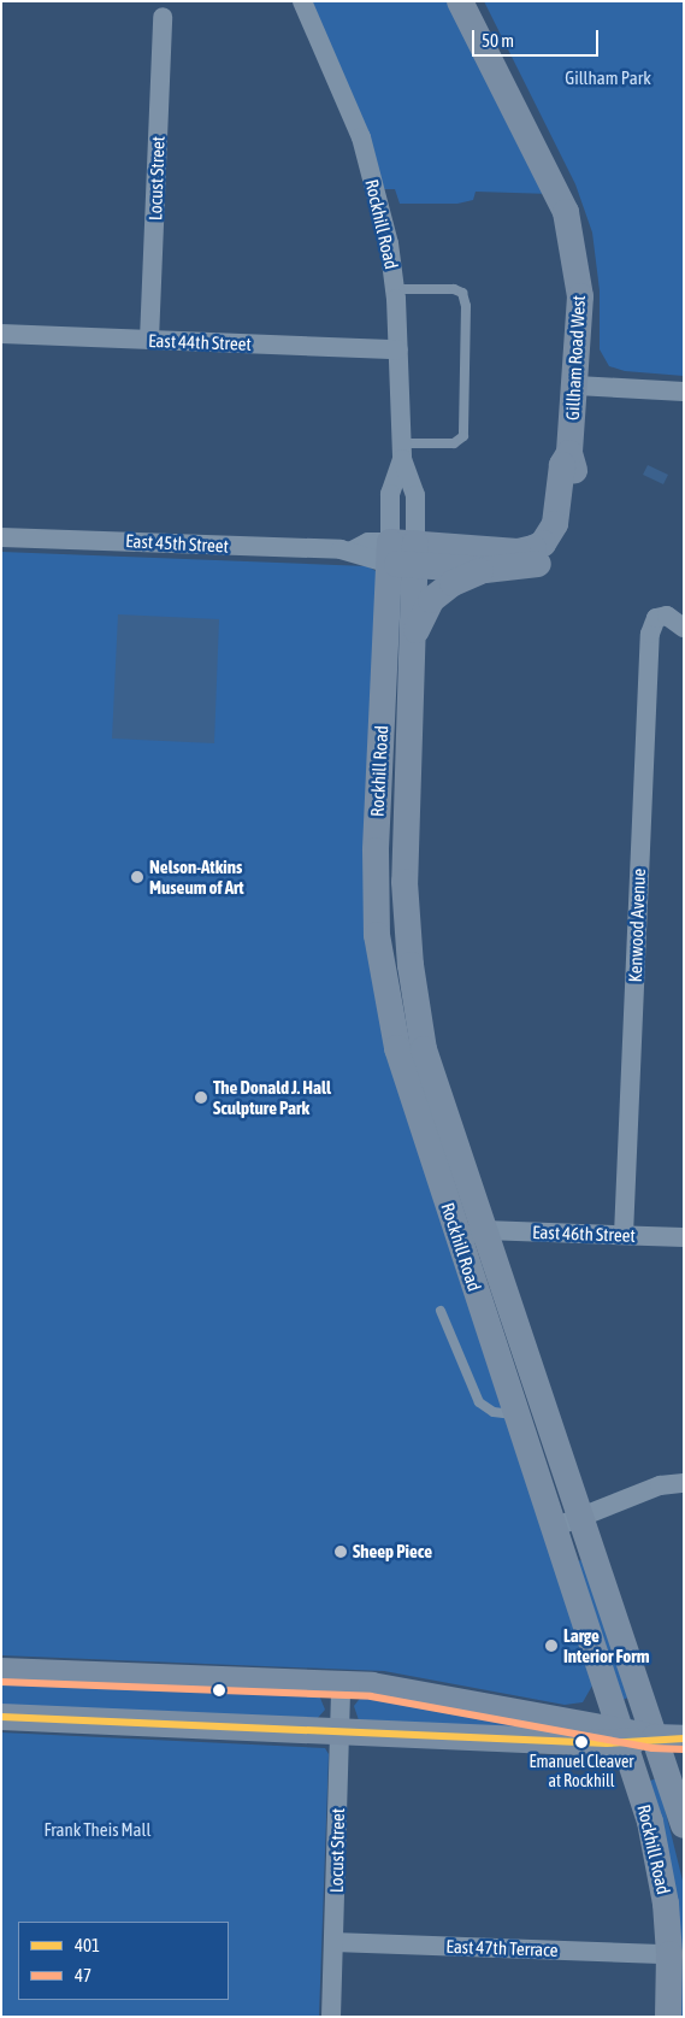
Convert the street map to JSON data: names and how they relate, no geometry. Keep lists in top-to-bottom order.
{
  "streets": {
    "main road": ["Rockhill Road", "Gillham Road West", "East 45th Street"],
    "street": [
      "Locust Street",
      "East 44th Street",
      "Kenwood Avenue",
      "East 46th Street",
      "East 47th Terrace"
    ]
  },
  "crossings": [
    ["Locust Street", "East 44th Street"],
    ["Locust Street", "East 47th Terrace"],
    ["Rockhill Road", "East 44th Street"],
    ["Rockhill Road", "East 45th Street"],
    ["Rockhill Road", "East 46th Street"],
    ["Rockhill Road", "East 47th Terrace"],
    ["Gillham Road West", "East 45th Street"],
    ["Kenwood Avenue", "East 46th Street"]
  ],
  "parks": ["Gillham Park", "Frank Theis Mall"],
  "places": [
    "Nelson-Atkins Museum of Art",
    "The Donald J. Hall Sculpture Park",
    "Sheep Piece",
    "Large Interior Form",
    "Emanuel Cleaver at Rockhill"
  ],
  "lines": ["transit line 47", "transit line 401"],
  "legend": ["401", "47"],
  "scale_bar": "50 m"
}
